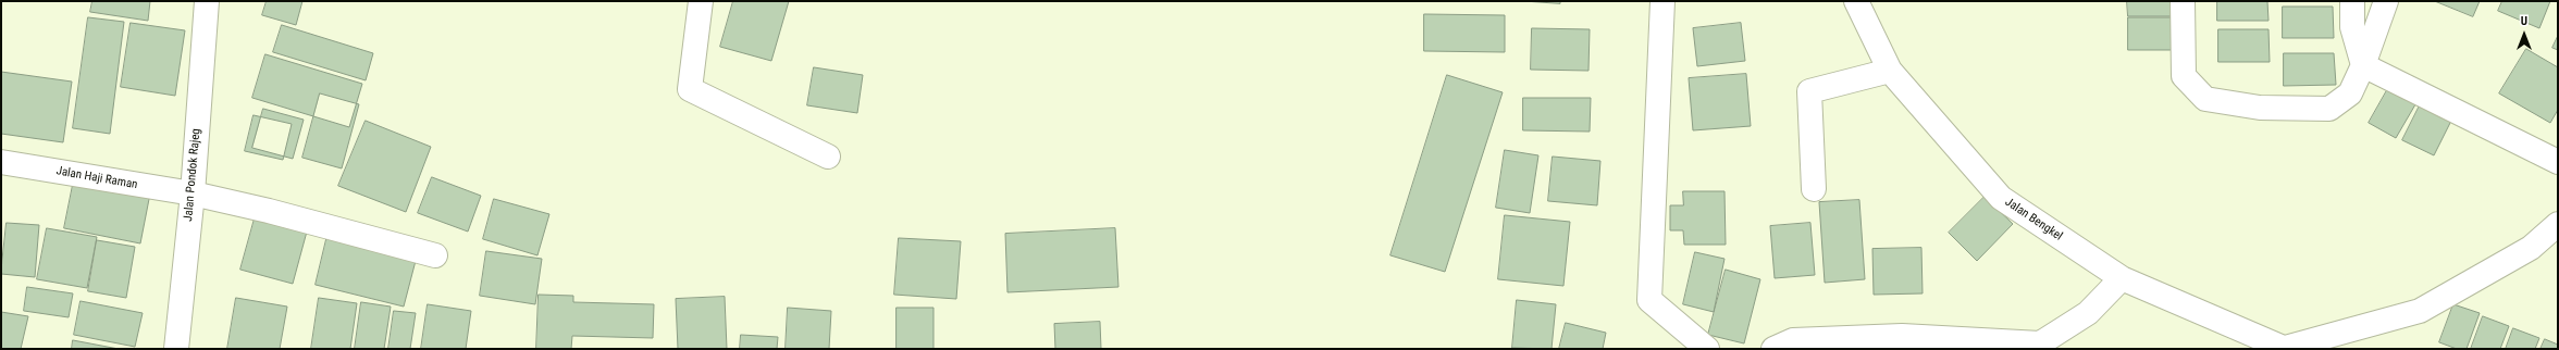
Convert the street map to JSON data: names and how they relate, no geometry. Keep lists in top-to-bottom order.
{
  "streets": {
    "street": ["Jalan Pondok Rajeg", "Jalan Haji Raman", "Jalan Bengkel"]
  },
  "crossings": [
    ["Jalan Pondok Rajeg", "Jalan Haji Raman"]
  ],
  "north": "top"
}
